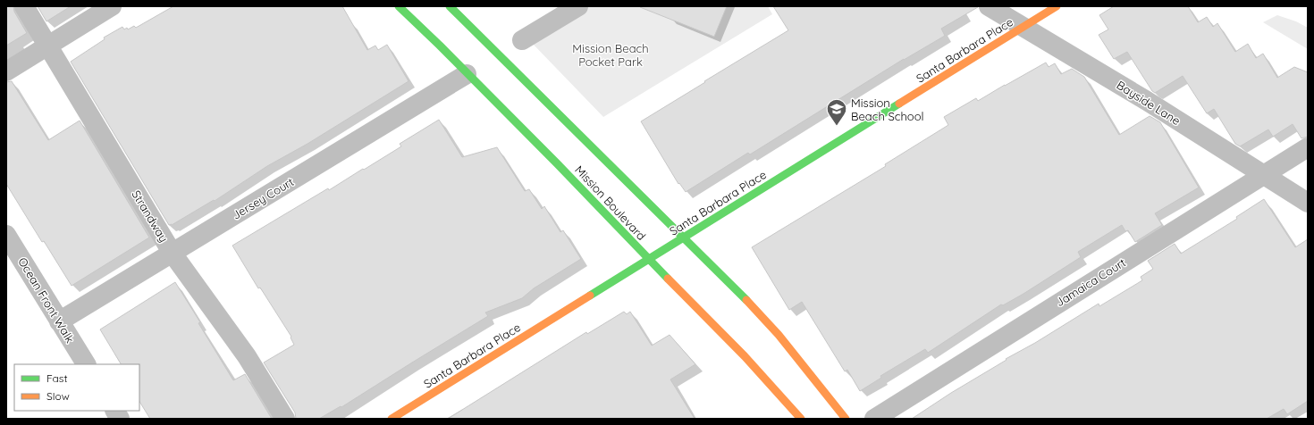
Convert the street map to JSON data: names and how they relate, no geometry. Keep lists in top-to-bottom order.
{
  "streets": {
    "main road": ["Santa Barbara Place", "Mission Boulevard"],
    "street": [
      "Bayside Lane",
      "Jersey Court",
      "Strandway",
      "Jamaica Court",
      "Ocean Front Walk"
    ]
  },
  "crossings": [
    ["Santa Barbara Place", "Bayside Lane"],
    ["Santa Barbara Place", "Mission Boulevard"],
    ["Bayside Lane", "Jamaica Court"],
    ["Jersey Court", "Mission Boulevard"],
    ["Jersey Court", "Strandway"],
    ["Jersey Court", "Ocean Front Walk"]
  ],
  "parks": ["Mission Beach Pocket Park"],
  "places": {
    "school or university": ["Mission Beach School"]
  },
  "legend": ["Fast", "Slow"]
}
